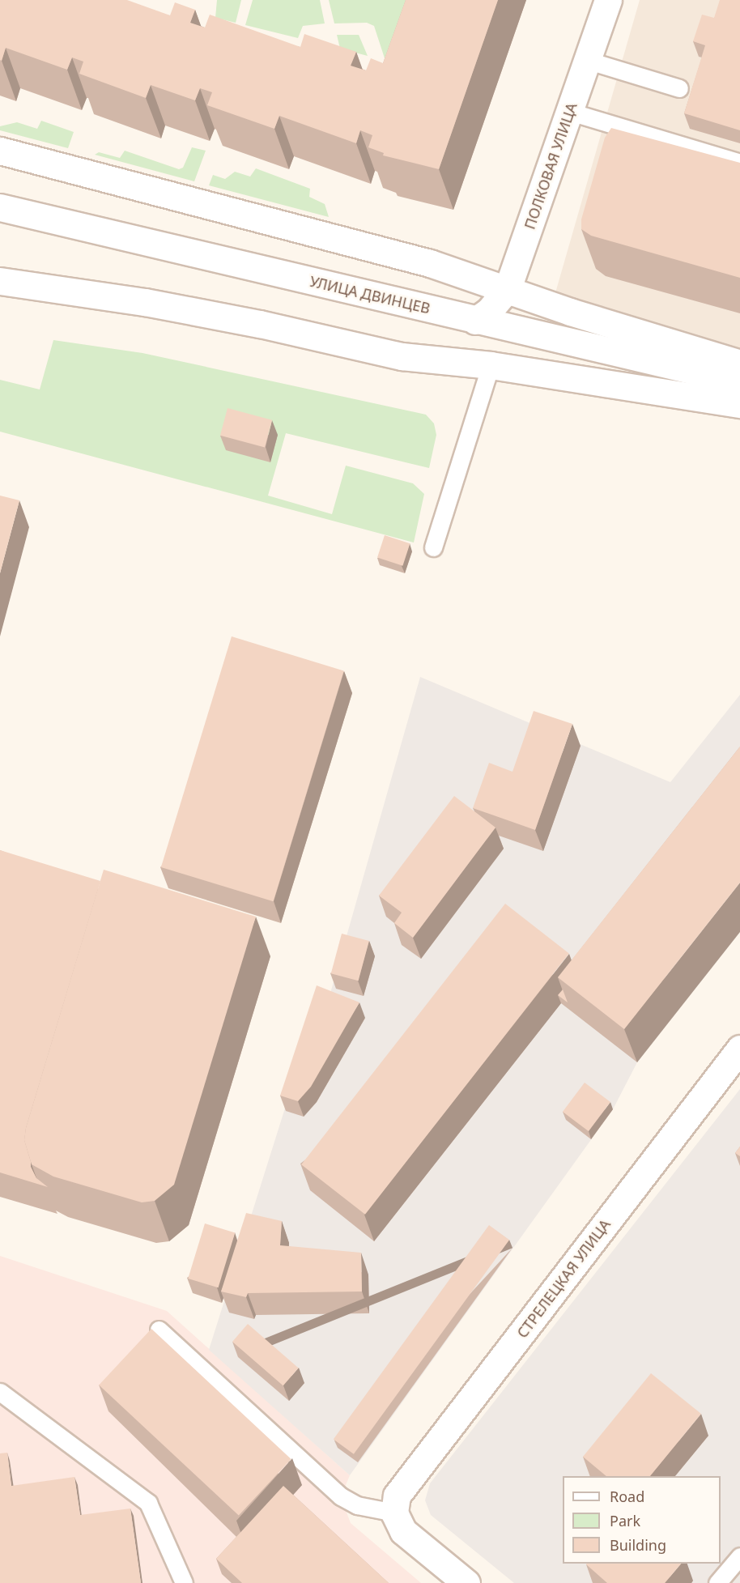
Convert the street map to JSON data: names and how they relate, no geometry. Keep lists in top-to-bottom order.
{
  "streets": {
    "street": ["ПОЛКОВАЯ УЛИЦА", "УЛИЦА ДВИНЦЕВ", "СТРЕЛЕЦКАЯ УЛИЦА"]
  },
  "crossings": [
    ["ПОЛКОВАЯ УЛИЦА", "УЛИЦА ДВИНЦЕВ"]
  ],
  "legend": ["Road", "Park", "Building"]
}
